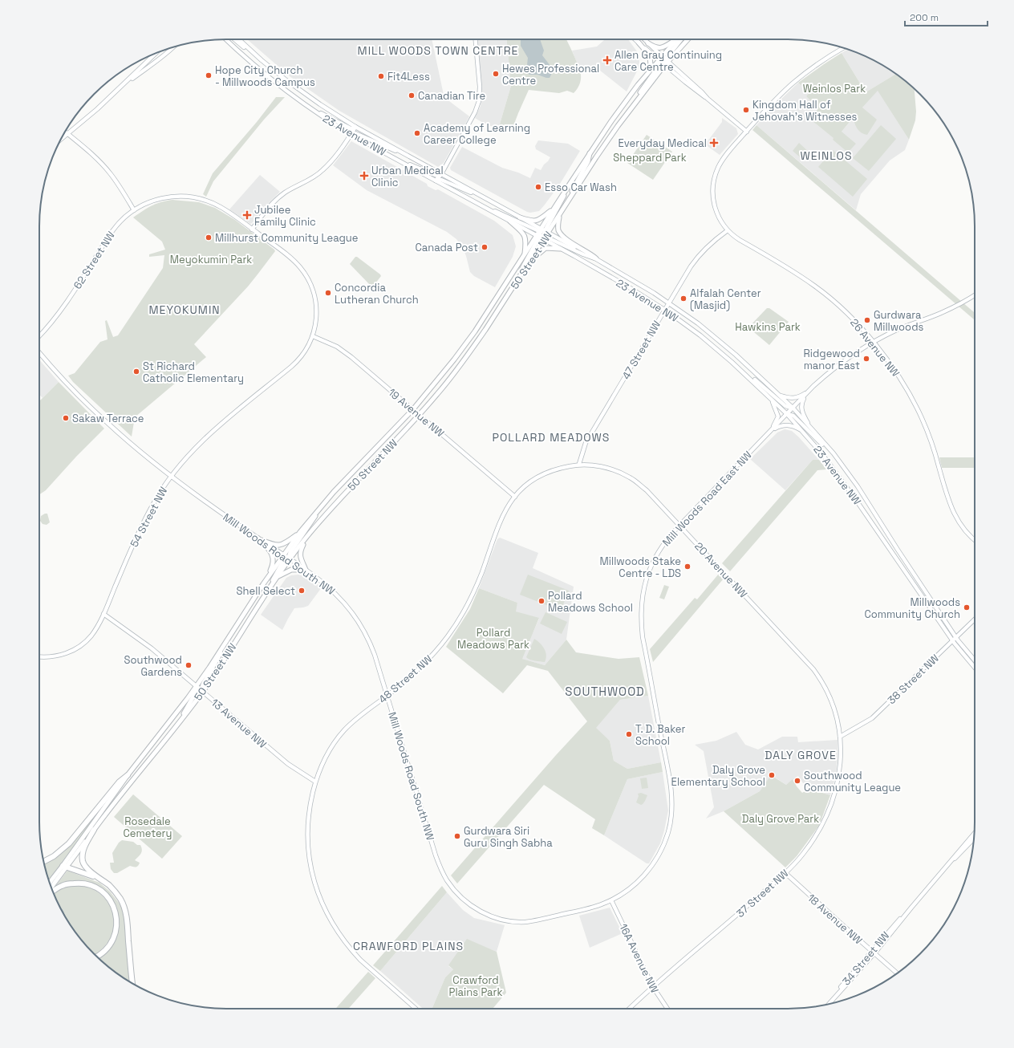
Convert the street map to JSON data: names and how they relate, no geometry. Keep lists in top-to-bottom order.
{
  "streets": {
    "main road": ["50 Street NW"],
    "street": [
      "23 Avenue NW",
      "62 Street NW",
      "26 Avenue NW",
      "47 Street NW",
      "19 Avenue NW",
      "Mill Woods Road East NW",
      "54 Street NW",
      "Mill Woods Road South NW",
      "20 Avenue NW",
      "48 Street NW",
      "38 Street NW",
      "13 Avenue NW",
      "37 Street NW",
      "18 Avenue NW",
      "16A Avenue NW",
      "34 Street NW"
    ]
  },
  "crossings": [
    ["23 Avenue NW", "50 Street NW"],
    ["23 Avenue NW", "47 Street NW"],
    ["23 Avenue NW", "Mill Woods Road East NW"],
    ["23 Avenue NW", "38 Street NW"],
    ["62 Street NW", "54 Street NW"],
    ["50 Street NW", "19 Avenue NW"],
    ["50 Street NW", "Mill Woods Road South NW"],
    ["50 Street NW", "13 Avenue NW"],
    ["26 Avenue NW", "47 Street NW"],
    ["26 Avenue NW", "Mill Woods Road East NW"],
    ["47 Street NW", "20 Avenue NW"],
    ["19 Avenue NW", "54 Street NW"],
    ["19 Avenue NW", "48 Street NW"],
    ["Mill Woods Road East NW", "Mill Woods Road South NW"],
    ["Mill Woods Road East NW", "20 Avenue NW"],
    ["Mill Woods Road East NW", "16A Avenue NW"],
    ["54 Street NW", "Mill Woods Road South NW"],
    ["54 Street NW", "13 Avenue NW"],
    ["Mill Woods Road South NW", "48 Street NW"],
    ["20 Avenue NW", "48 Street NW"],
    ["20 Avenue NW", "38 Street NW"],
    ["20 Avenue NW", "37 Street NW"],
    ["48 Street NW", "13 Avenue NW"],
    ["38 Street NW", "37 Street NW"],
    ["37 Street NW", "18 Avenue NW"],
    ["37 Street NW", "16A Avenue NW"],
    ["18 Avenue NW", "34 Street NW"]
  ],
  "districts": [
    "MILL WOODS TOWN CENTRE",
    "WEINLOS",
    "MEYOKUMIN",
    "POLLARD MEADOWS",
    "SOUTHWOOD",
    "DALY GROVE",
    "CRAWFORD PLAINS"
  ],
  "parks": [
    "Weinlos Park",
    "Sheppard Park",
    "Meyokumin Park",
    "Hawkins Park",
    "Pollard Meadows Park",
    "Daly Grove Park",
    "Rosedale Cemetery",
    "Crawford Plains Park"
  ],
  "places": {
    "health": [
      "Allen Gray Continuing Care Centre",
      "Everyday Medical",
      "Urban Medical Clinic",
      "Jubilee Family Clinic"
    ],
    "other": [
      "Hewes Professional Centre",
      "Hope City Church - Millwoods Campus",
      "Fit4Less",
      "Canadian Tire",
      "Kingdom Hall of Jehovah's Witnesses",
      "Academy of Learning Career College",
      "Esso Car Wash",
      "Millhurst Community League",
      "Canada Post",
      "Concordia Lutheran Church",
      "Alfalah Center (Masjid)",
      "Gurdwara Millwoods",
      "Ridgewood manor East",
      "St Richard Catholic Elementary",
      "Sakaw Terrace",
      "Millwoods Stake Centre - LDS",
      "Shell Select",
      "Pollard Meadows School",
      "Millwoods Community Church",
      "Southwood Gardens",
      "T. D. Baker School",
      "Daly Grove Elementary School",
      "Southwood Community League",
      "Gurdwara Siri Guru Singh Sabha"
    ]
  },
  "scale_bar": "200 m"
}
